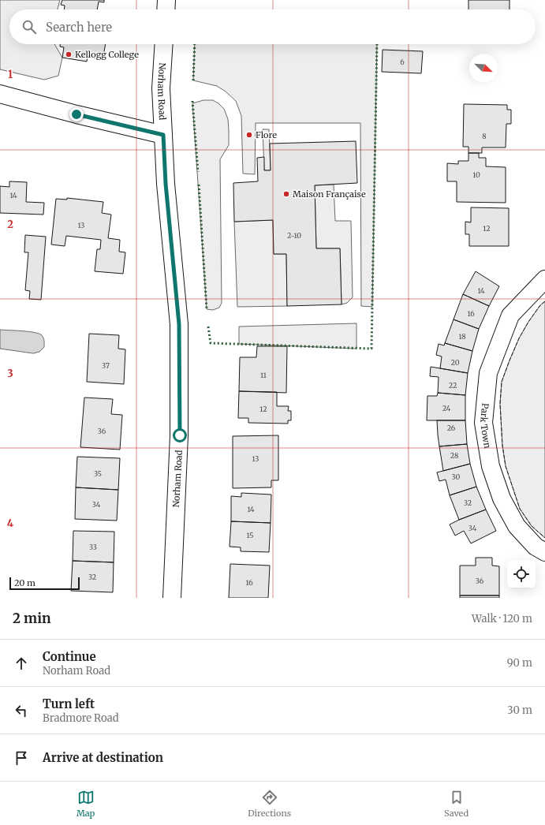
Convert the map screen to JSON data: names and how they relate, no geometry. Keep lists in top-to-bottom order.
{
  "streets": {
    "street": ["Norham Road", "Park Town"]
  },
  "places": ["Kellogg College", "Flore", "Maison Française"],
  "house_numbers": [
    "6",
    "8",
    "10",
    "14",
    "13",
    "12",
    "2-10",
    "14",
    "16",
    "18",
    "20",
    "37",
    "11",
    "22",
    "24",
    "12",
    "26",
    "36",
    "28",
    "13",
    "35",
    "30",
    "32",
    "34",
    "14",
    "34",
    "15",
    "33",
    "32",
    "36",
    "16"
  ],
  "scale_bar": "20 m",
  "north": "bottom right",
  "page": {
    "search": "Search here",
    "scale": "20 m",
    "heading": ["2 min", "Walk · 120 m"],
    "list": [
      ["Continue", "Norham Road", "90 m"],
      ["Turn left", "Bradmore Road", "30 m"],
      "Arrive at destination"
    ],
    "nav": ["Map", "Directions", "Saved"]
  },
  "grid": {
    "rows": [
      "1",
      "2",
      "3",
      "4"
    ]
  }
}
